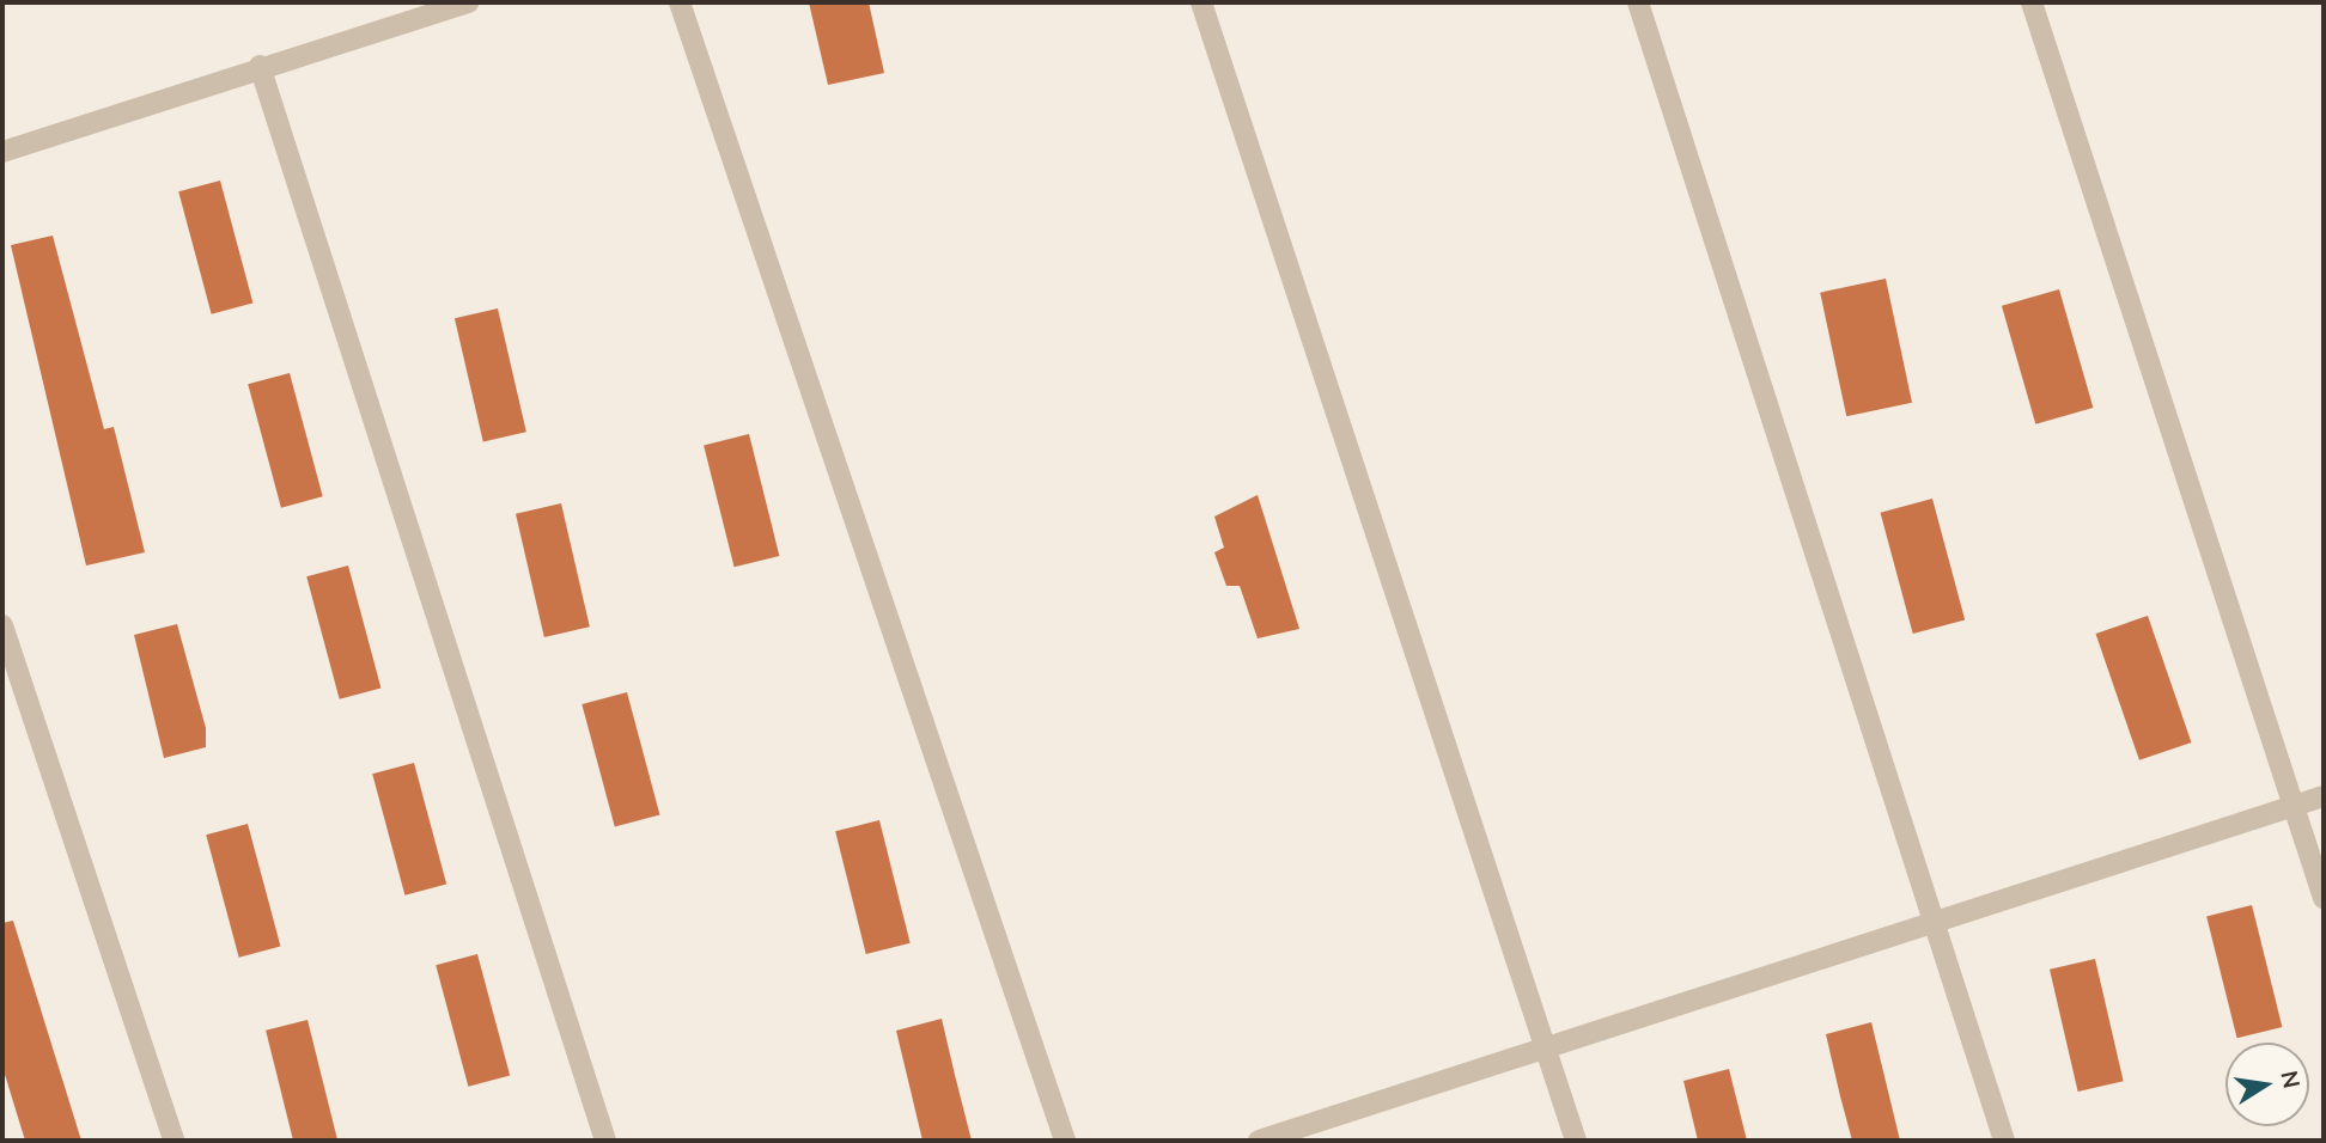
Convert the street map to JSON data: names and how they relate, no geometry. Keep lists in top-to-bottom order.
{
  "north": "right"
}
